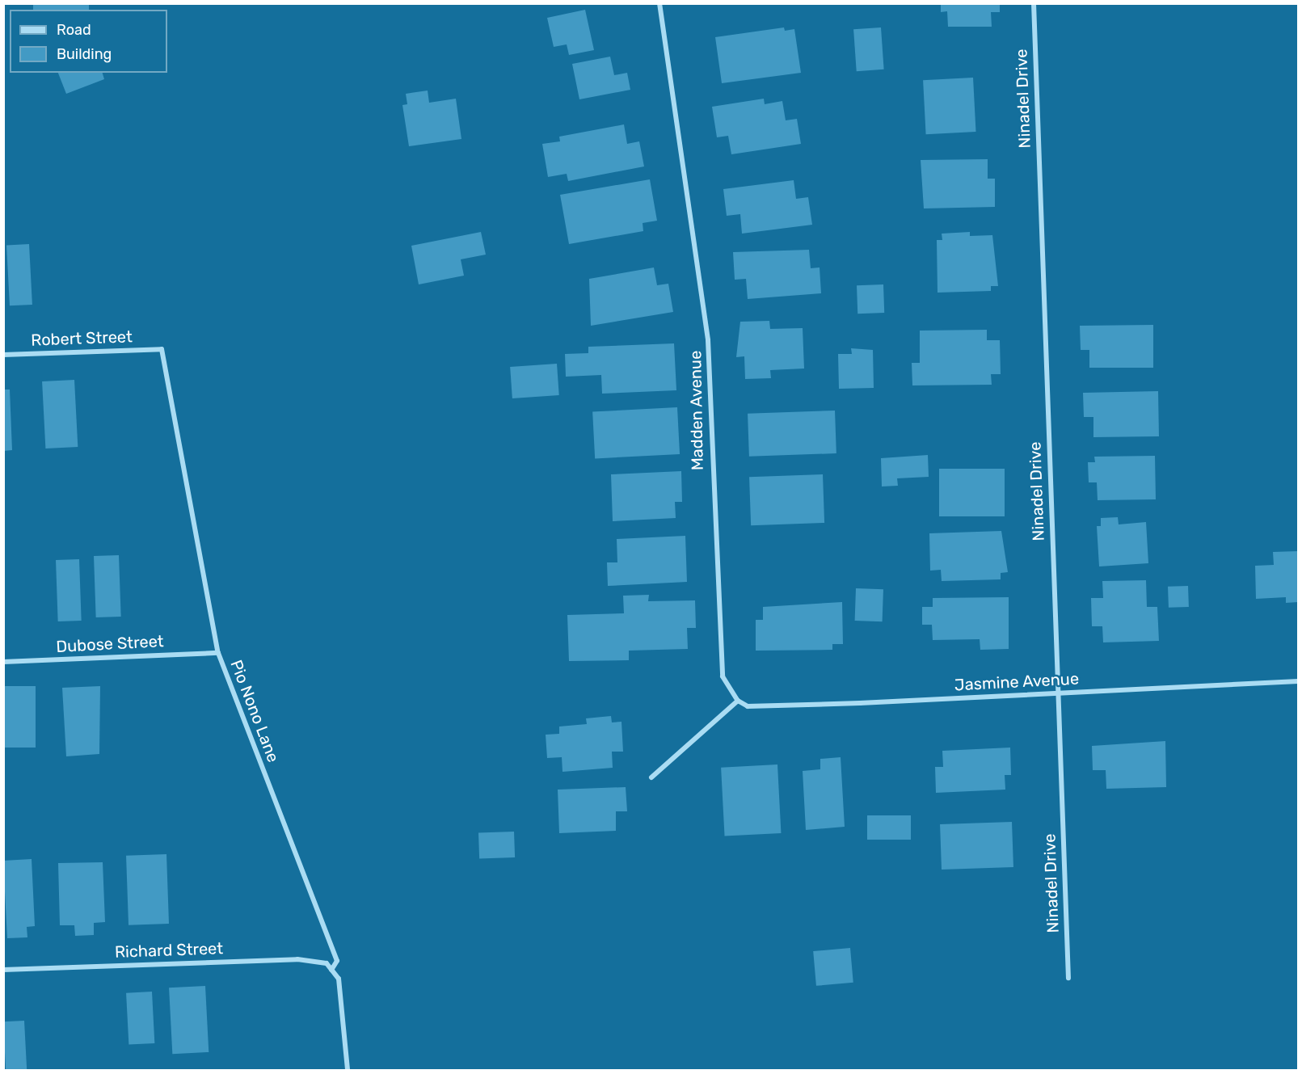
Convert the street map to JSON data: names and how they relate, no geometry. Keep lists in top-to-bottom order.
{
  "streets": {
    "street": [
      "Ninadel Drive",
      "Robert Street",
      "Madden Avenue",
      "Dubose Street",
      "Jasmine Avenue",
      "Pio Nono Lane",
      "Richard Street"
    ]
  },
  "crossings": [
    ["Ninadel Drive", "Jasmine Avenue"],
    ["Robert Street", "Pio Nono Lane"],
    ["Madden Avenue", "Jasmine Avenue"],
    ["Dubose Street", "Pio Nono Lane"],
    ["Pio Nono Lane", "Richard Street"]
  ],
  "legend": ["Road", "Building"]
}
